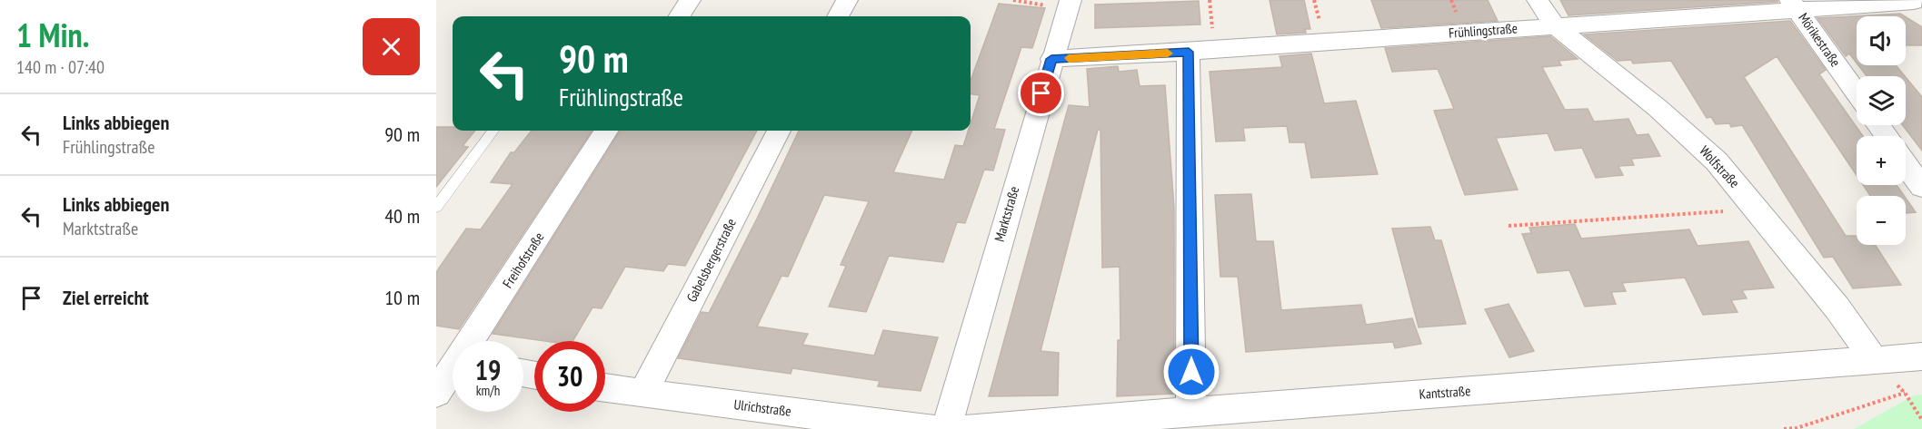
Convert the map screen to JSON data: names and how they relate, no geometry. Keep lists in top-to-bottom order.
{
  "streets": {
    "street": [
      "Frühlingstraße",
      "Mörikestraße",
      "Wolfstraße",
      "Marktstraße",
      "Freihofstraße",
      "Gabelsbergerstraße",
      "Kantstraße",
      "Ulrichstraße"
    ]
  },
  "crossings": [
    ["Frühlingstraße", "Mörikestraße"],
    ["Frühlingstraße", "Wolfstraße"],
    ["Frühlingstraße", "Marktstraße"],
    ["Wolfstraße", "Kantstraße"],
    ["Gabelsbergerstraße", "Ulrichstraße"]
  ],
  "page": {
    "heading": ["1 Min.", "140 m · 07:40"],
    "map_buttons": ["+", "−"],
    "turn": ["90 m", "Frühlingstraße"],
    "list": [
      {
        "name": "Links abbiegen",
        "note": "Frühlingstraße",
        "value": "90 m"
      },
      {
        "name": "Links abbiegen",
        "note": "Marktstraße",
        "value": "40 m"
      },
      {
        "name": "Ziel erreicht",
        "value": "10 m"
      }
    ],
    "speed": "19 km/h",
    "limit": "30"
  }
}
